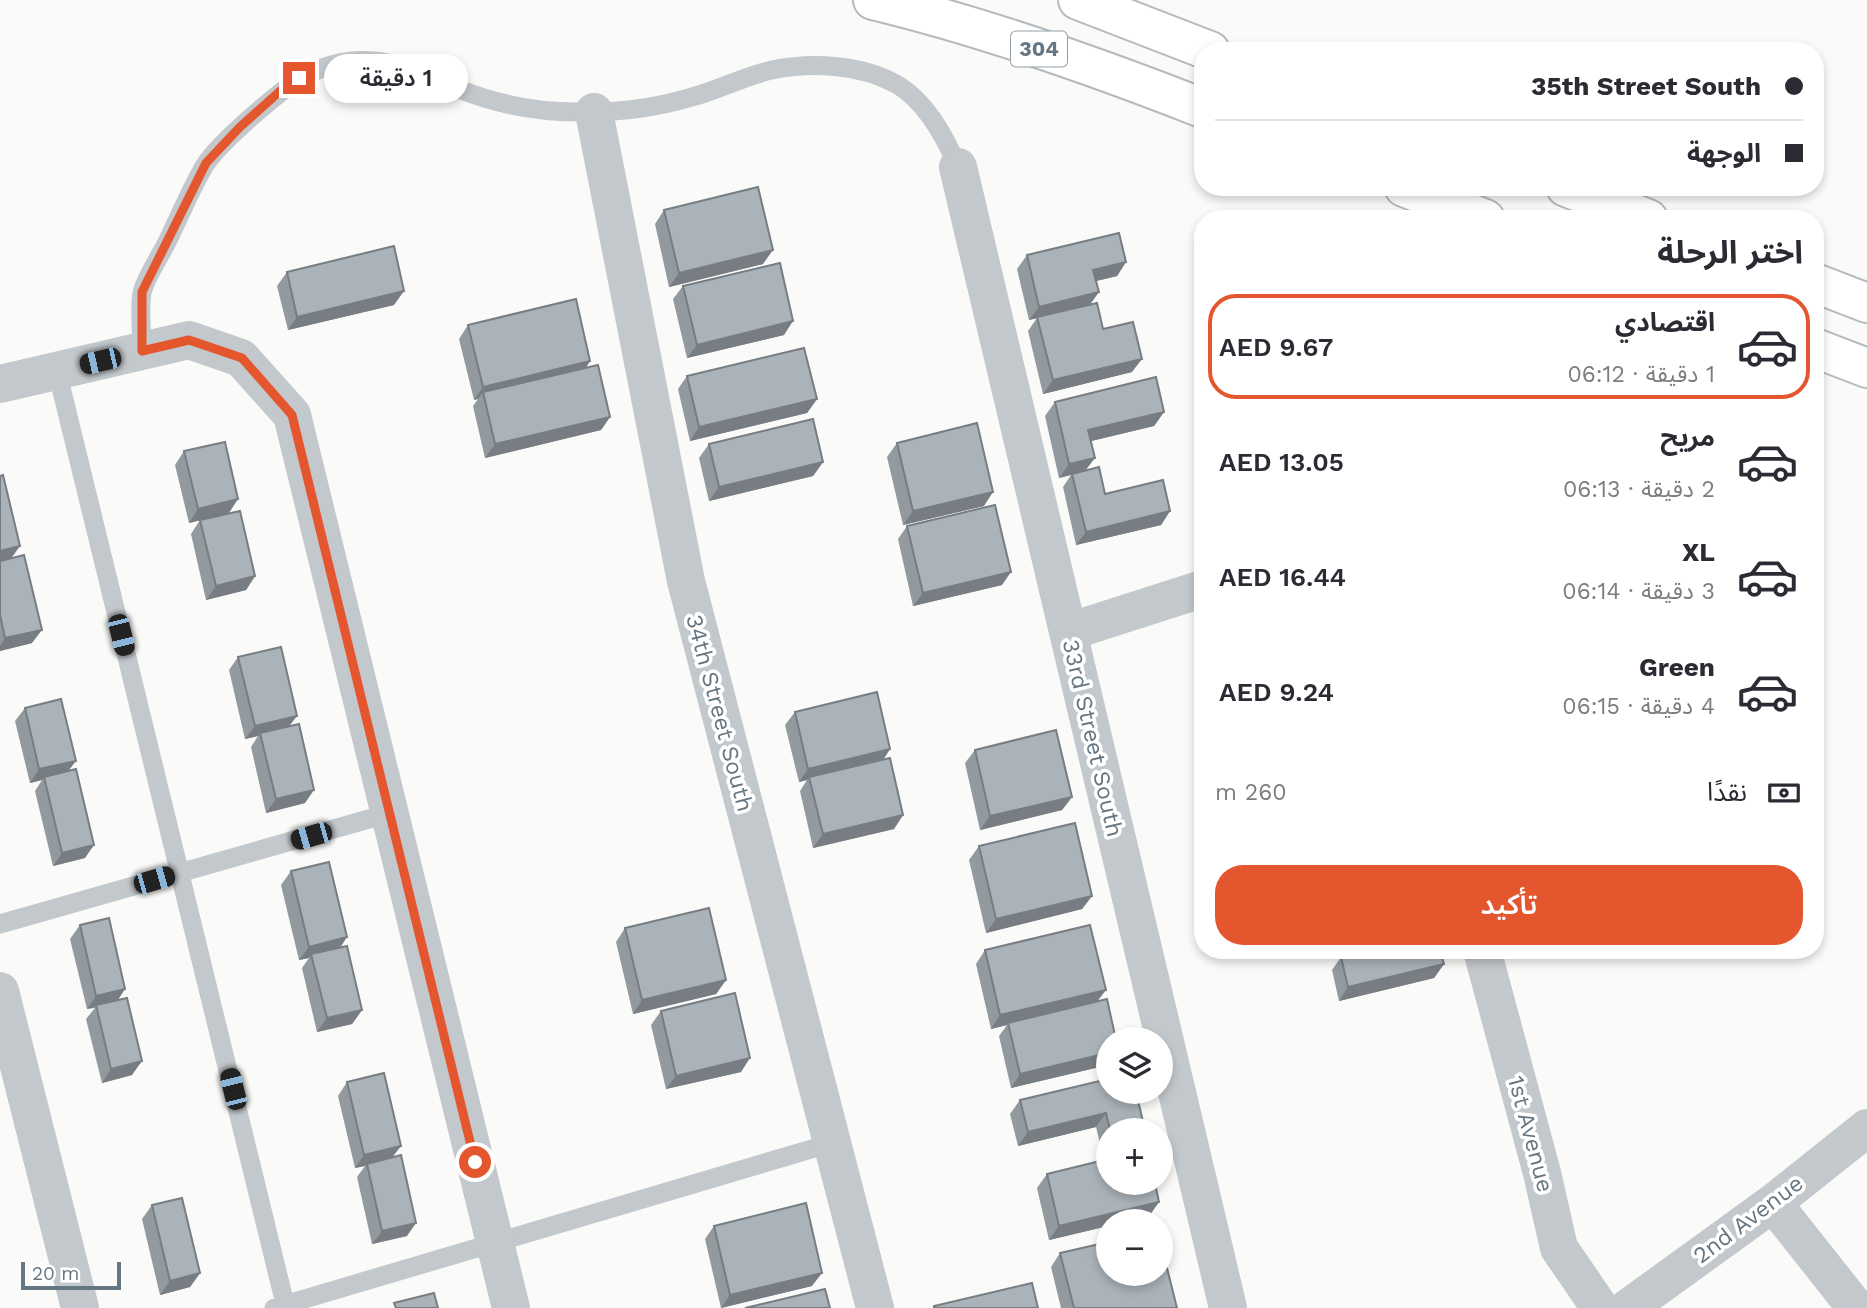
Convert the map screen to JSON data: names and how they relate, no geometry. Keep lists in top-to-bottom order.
{
  "streets": {
    "main road": ["304"],
    "street": [
      "34th Street South",
      "33rd Street South",
      "1st Avenue",
      "2nd Avenue"
    ]
  },
  "scale_bar": "20 m",
  "page": {
    "banner": ["35th Street South", "الوجهة"],
    "bubble": "1 دقيقة",
    "heading": "اختر الرحلة",
    "list": [
      {
        "name": "اقتصادي",
        "note": "1 دقيقة · 06:12",
        "value": "AED 9.67"
      },
      {
        "name": "مريح",
        "note": "2 دقيقة · 06:13",
        "value": "AED 13.05"
      },
      {
        "name": "XL",
        "note": "3 دقيقة · 06:14",
        "value": "AED 16.44"
      },
      {
        "name": "Green",
        "note": "4 دقيقة · 06:15",
        "value": "AED 9.24"
      }
    ],
    "pay": ["نقدًا", "260 m"],
    "buttons": "تأكيد",
    "map_buttons": ["+", "−"],
    "scale": "20 m"
  }
}
